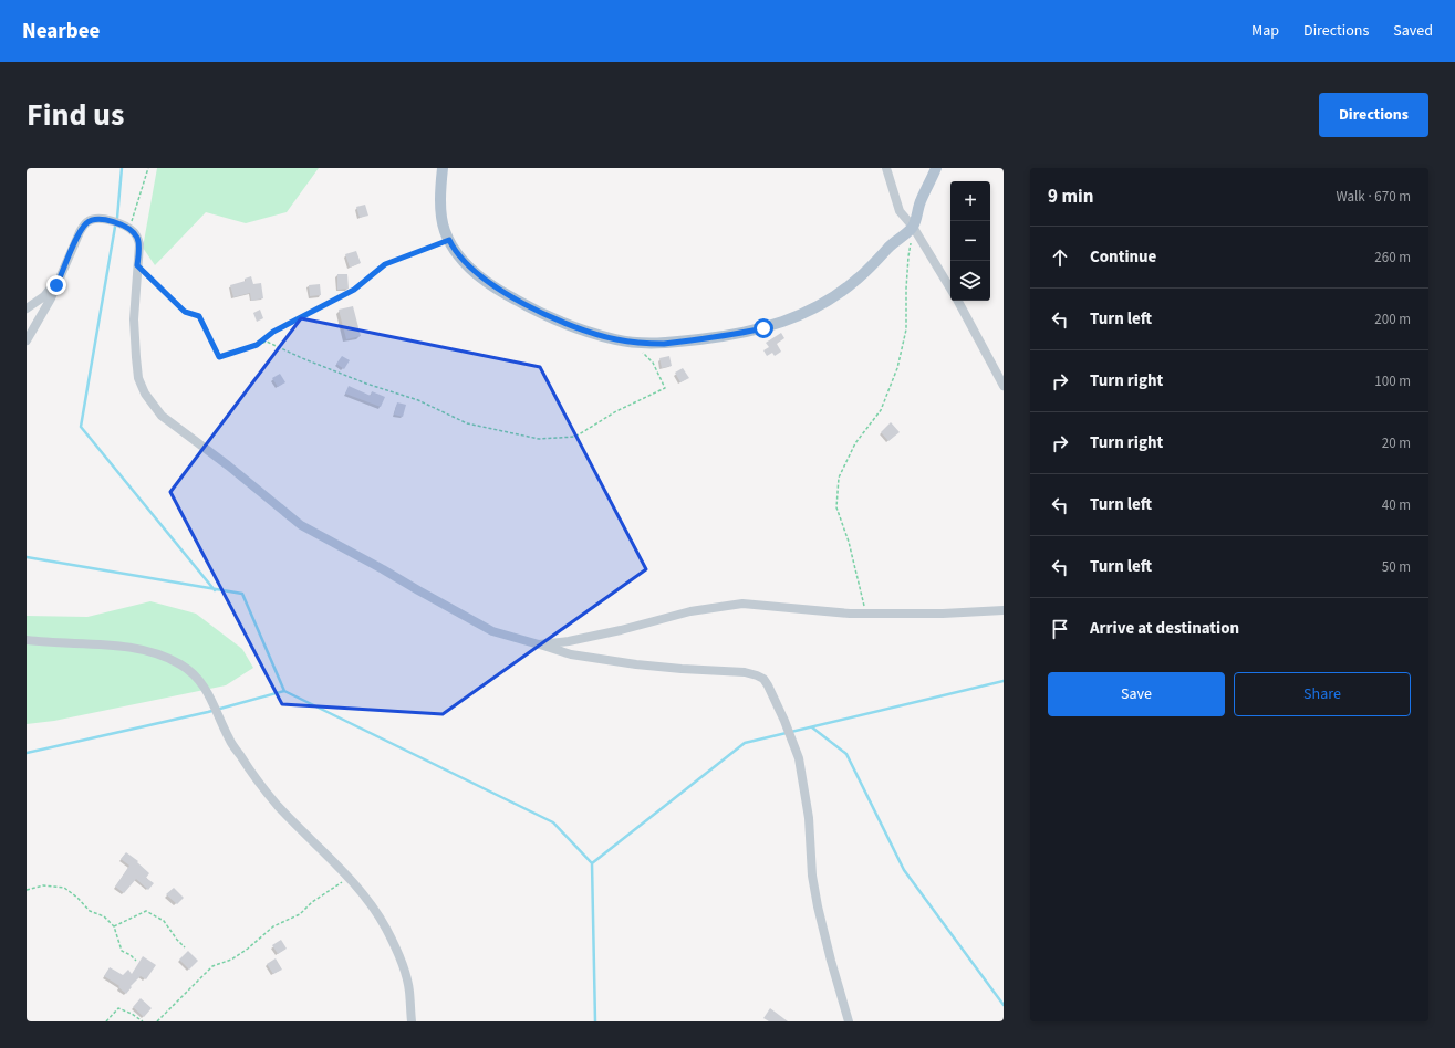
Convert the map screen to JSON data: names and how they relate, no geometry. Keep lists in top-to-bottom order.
{
  "page": {
    "header": "Nearbee",
    "nav": ["Map", "Directions", "Saved"],
    "title": "Find us",
    "buttons": [
      "Directions",
      ["Save", "Share"]
    ],
    "heading": ["9 min", "Walk · 670 m"],
    "map_buttons": ["+", "−"],
    "list": [
      ["Continue", "260 m"],
      ["Turn left", "200 m"],
      ["Turn right", "100 m"],
      ["Turn right", "20 m"],
      ["Turn left", "40 m"],
      ["Turn left", "50 m"],
      "Arrive at destination"
    ]
  }
}
